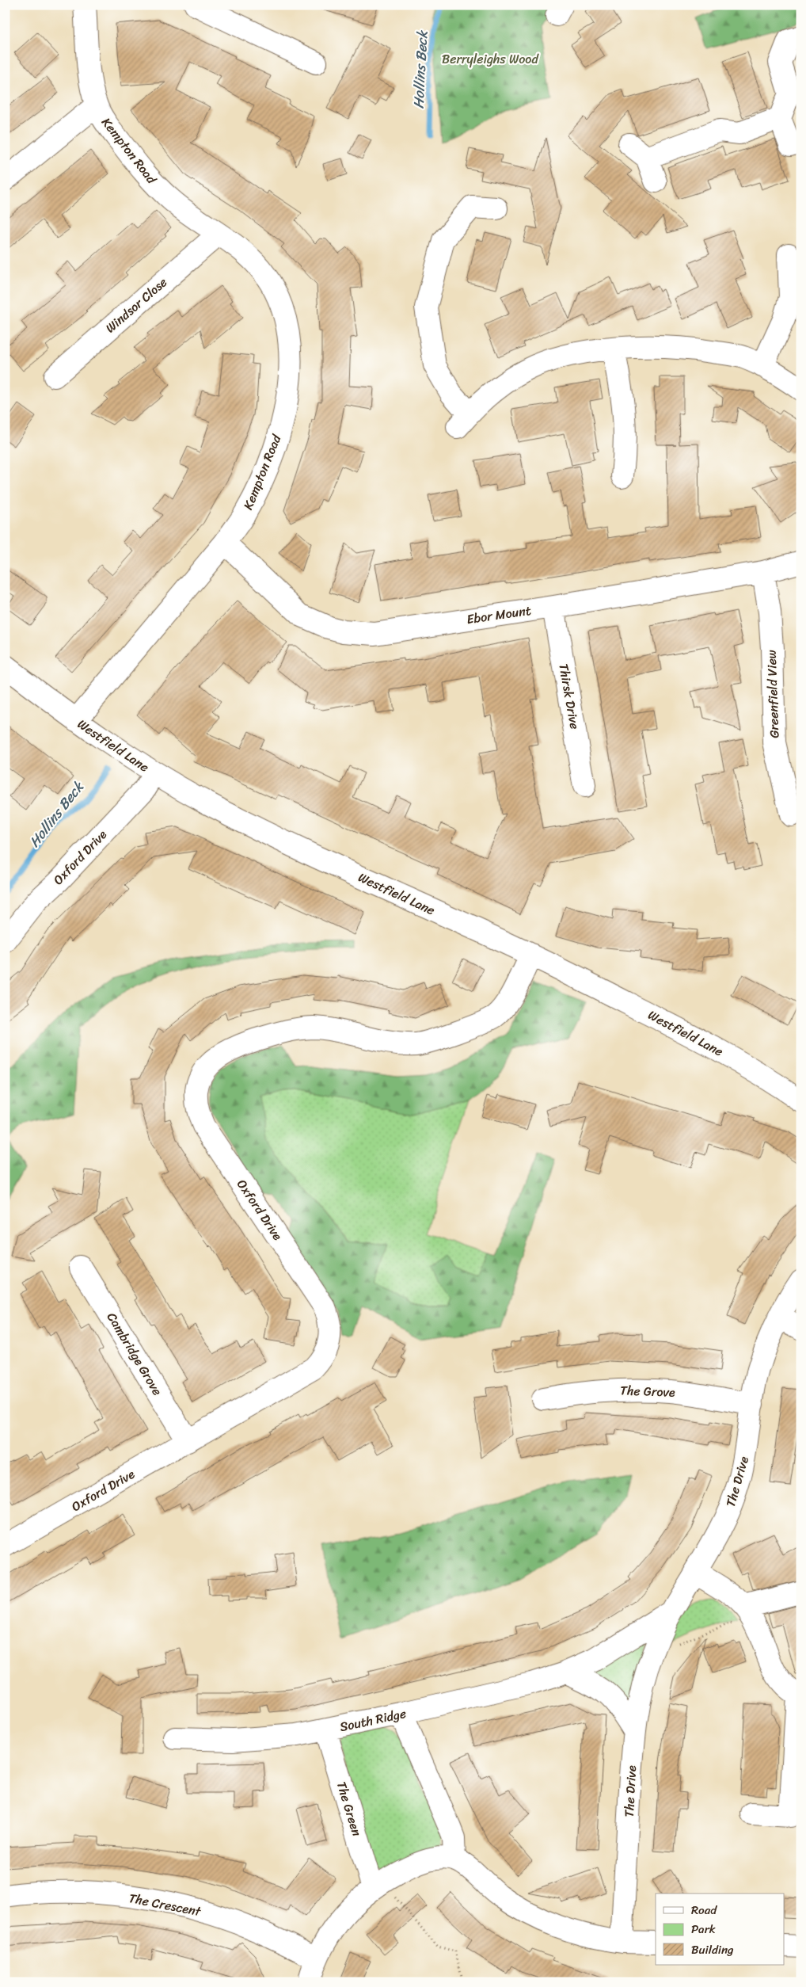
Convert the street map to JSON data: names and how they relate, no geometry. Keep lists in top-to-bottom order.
{
  "streets": {
    "street": [
      "Kempton Road",
      "Windsor Close",
      "Ebor Mount",
      "Greenfield View",
      "Thirsk Drive",
      "Westfield Lane",
      "Oxford Drive",
      "Cambridge Grove",
      "The Grove",
      "The Drive",
      "South Ridge",
      "The Green",
      "The Crescent"
    ]
  },
  "crossings": [
    ["Kempton Road", "Windsor Close"],
    ["Kempton Road", "Ebor Mount"],
    ["Kempton Road", "Westfield Lane"],
    ["Ebor Mount", "Greenfield View"],
    ["Ebor Mount", "Thirsk Drive"],
    ["Westfield Lane", "Oxford Drive"],
    ["Oxford Drive", "Cambridge Grove"],
    ["The Grove", "The Drive"],
    ["The Drive", "South Ridge"],
    ["South Ridge", "The Green"]
  ],
  "water": ["Hollins Beck"],
  "parks": ["Berryleighs Wood"],
  "legend": ["Road", "Park", "Building"]
}
